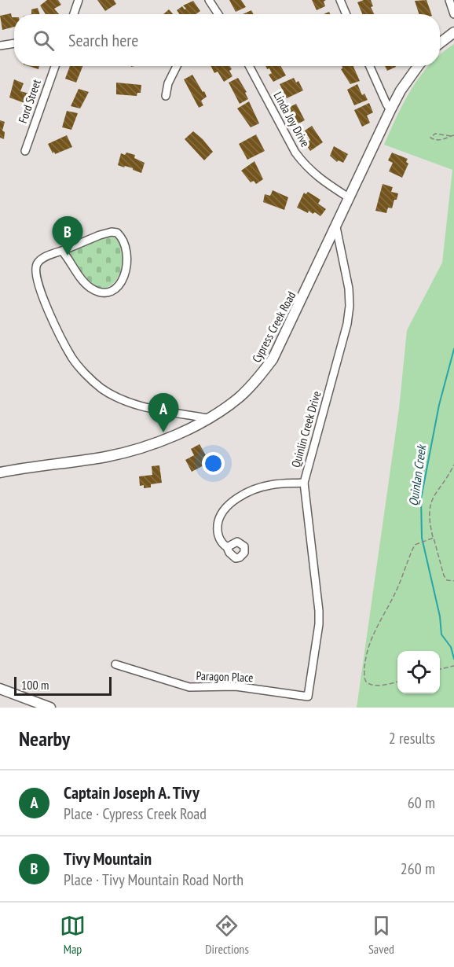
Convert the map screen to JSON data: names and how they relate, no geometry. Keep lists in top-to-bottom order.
{
  "streets": {
    "main road": ["Cypress Creek Road"],
    "street": [
      "Ford Street",
      "Linda Joy Drive",
      "Quinlin Creek Drive",
      "Paragon Place"
    ]
  },
  "crossings": [
    ["Linda Joy Drive", "Cypress Creek Road"],
    ["Cypress Creek Road", "Quinlin Creek Drive"],
    ["Quinlin Creek Drive", "Paragon Place"]
  ],
  "water": ["Quinlan Creek"],
  "scale_bar": "100 m",
  "page": {
    "search": "Search here",
    "pins": ["B", "A"],
    "scale": "100 m",
    "heading": ["Nearby", "2 results"],
    "list": [
      {
        "mark": "A",
        "name": "Captain Joseph A. Tivy",
        "note": "Place · Cypress Creek Road",
        "value": "60 m"
      },
      {
        "mark": "B",
        "name": "Tivy Mountain",
        "note": "Place · Tivy Mountain Road North",
        "value": "260 m"
      }
    ],
    "nav": ["Map", "Directions", "Saved"]
  }
}
